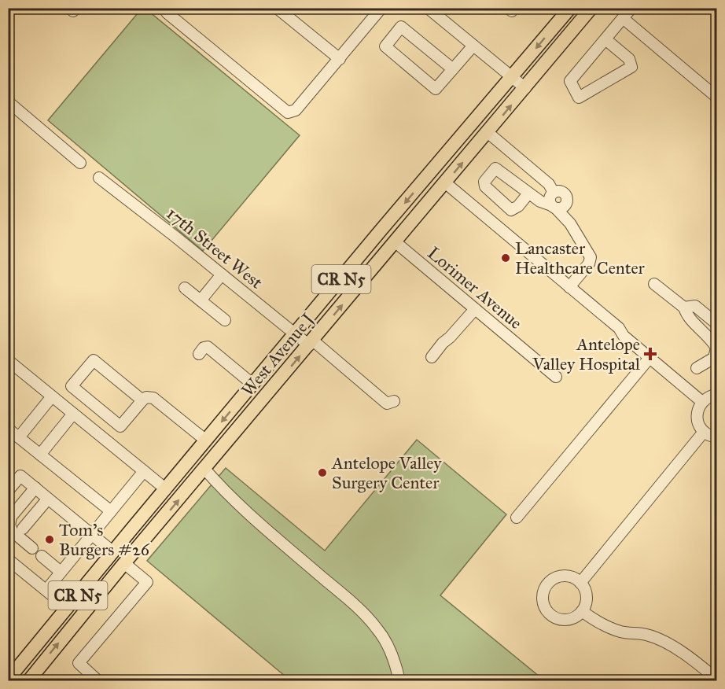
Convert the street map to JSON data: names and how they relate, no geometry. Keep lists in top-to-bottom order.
{
  "streets": {
    "main road": ["CR N5", "West Avenue J"],
    "street": ["17th Street West", "Lorimer Avenue"]
  },
  "crossings": [
    ["17th Street West", "West Avenue J"],
    ["Lorimer Avenue", "West Avenue J"]
  ],
  "places": {
    "other": ["Lancaster Healthcare Center", "Antelope Valley Surgery Center", "Tom's Burgers #26"],
    "health": ["Antelope Valley Hospital"]
  }
}
